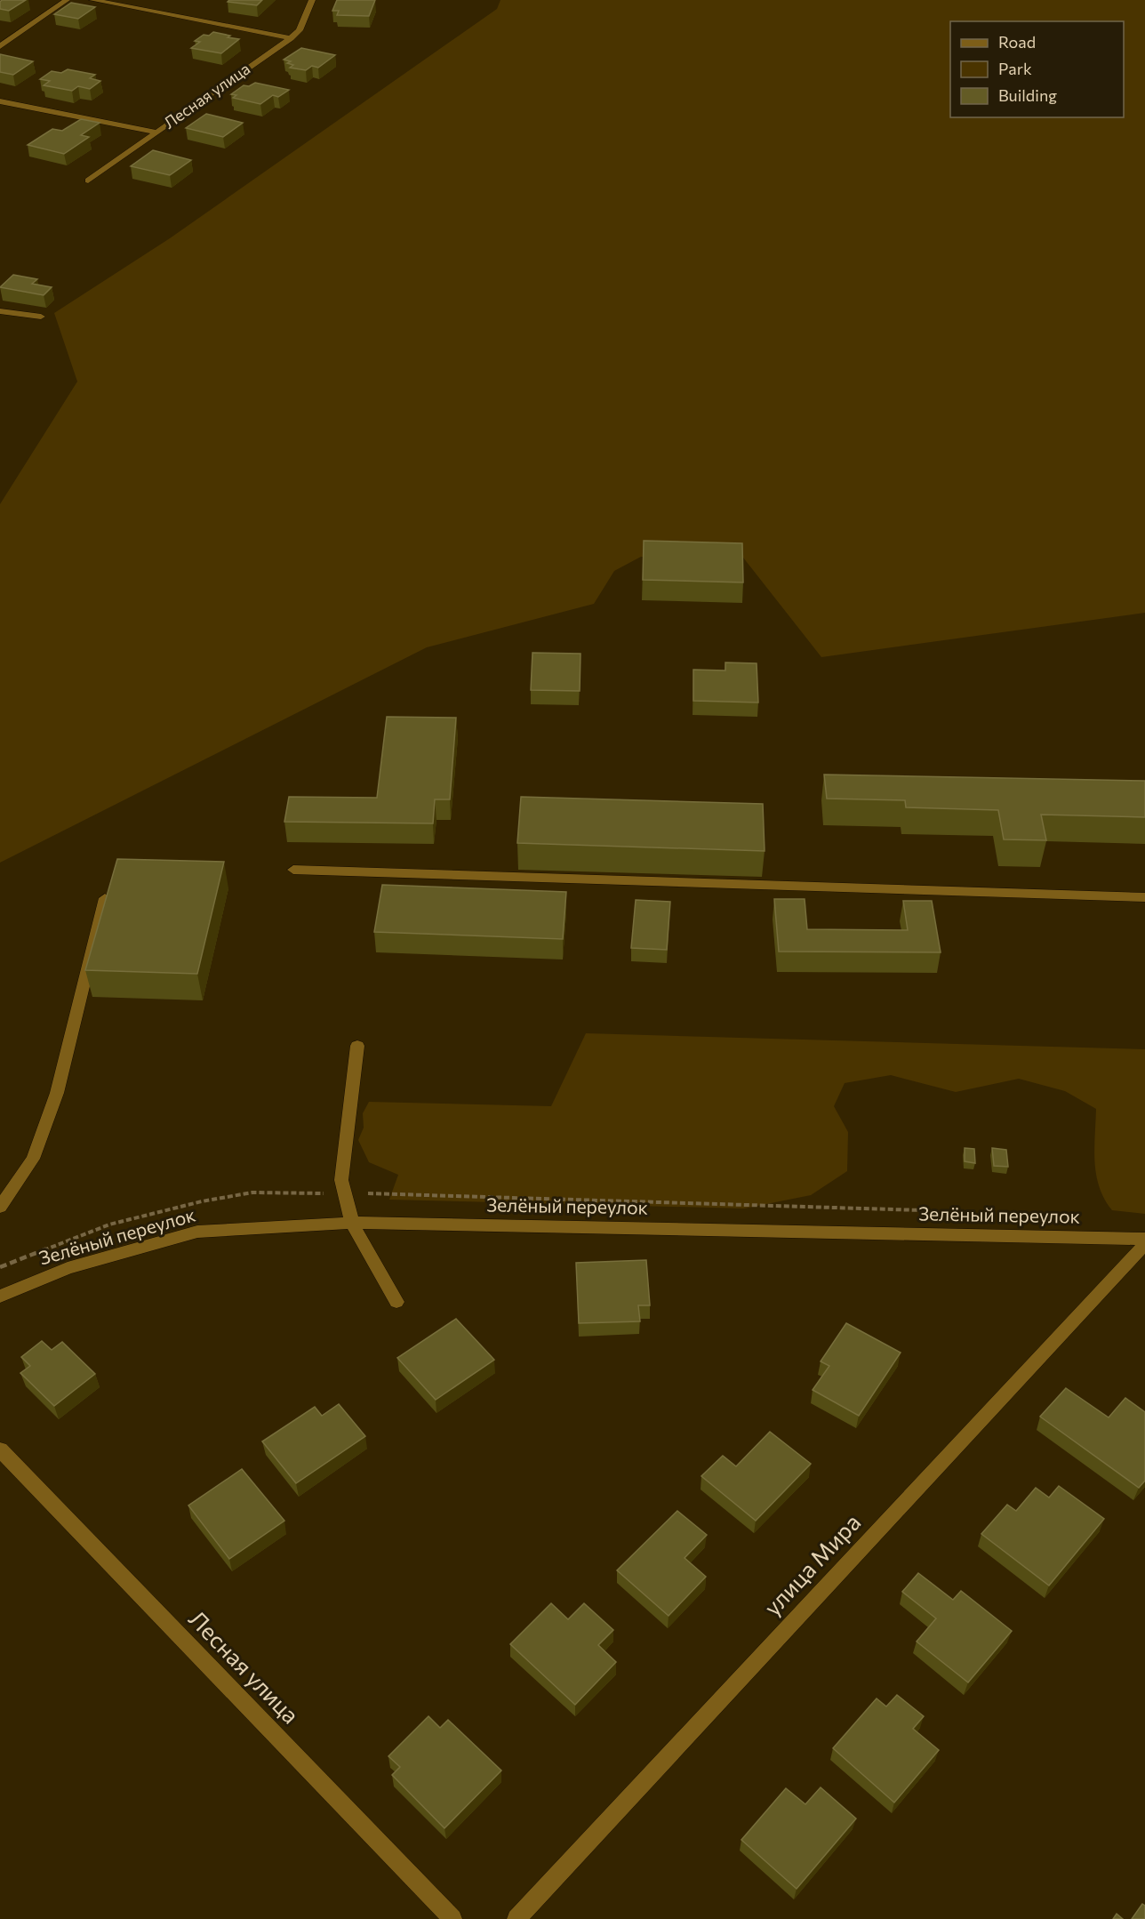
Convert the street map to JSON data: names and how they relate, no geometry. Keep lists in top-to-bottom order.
{
  "streets": {
    "street": ["Лесная улица", "Зелёный переулок", "улица Мира"]
  },
  "legend": ["Road", "Park", "Building"]
}
